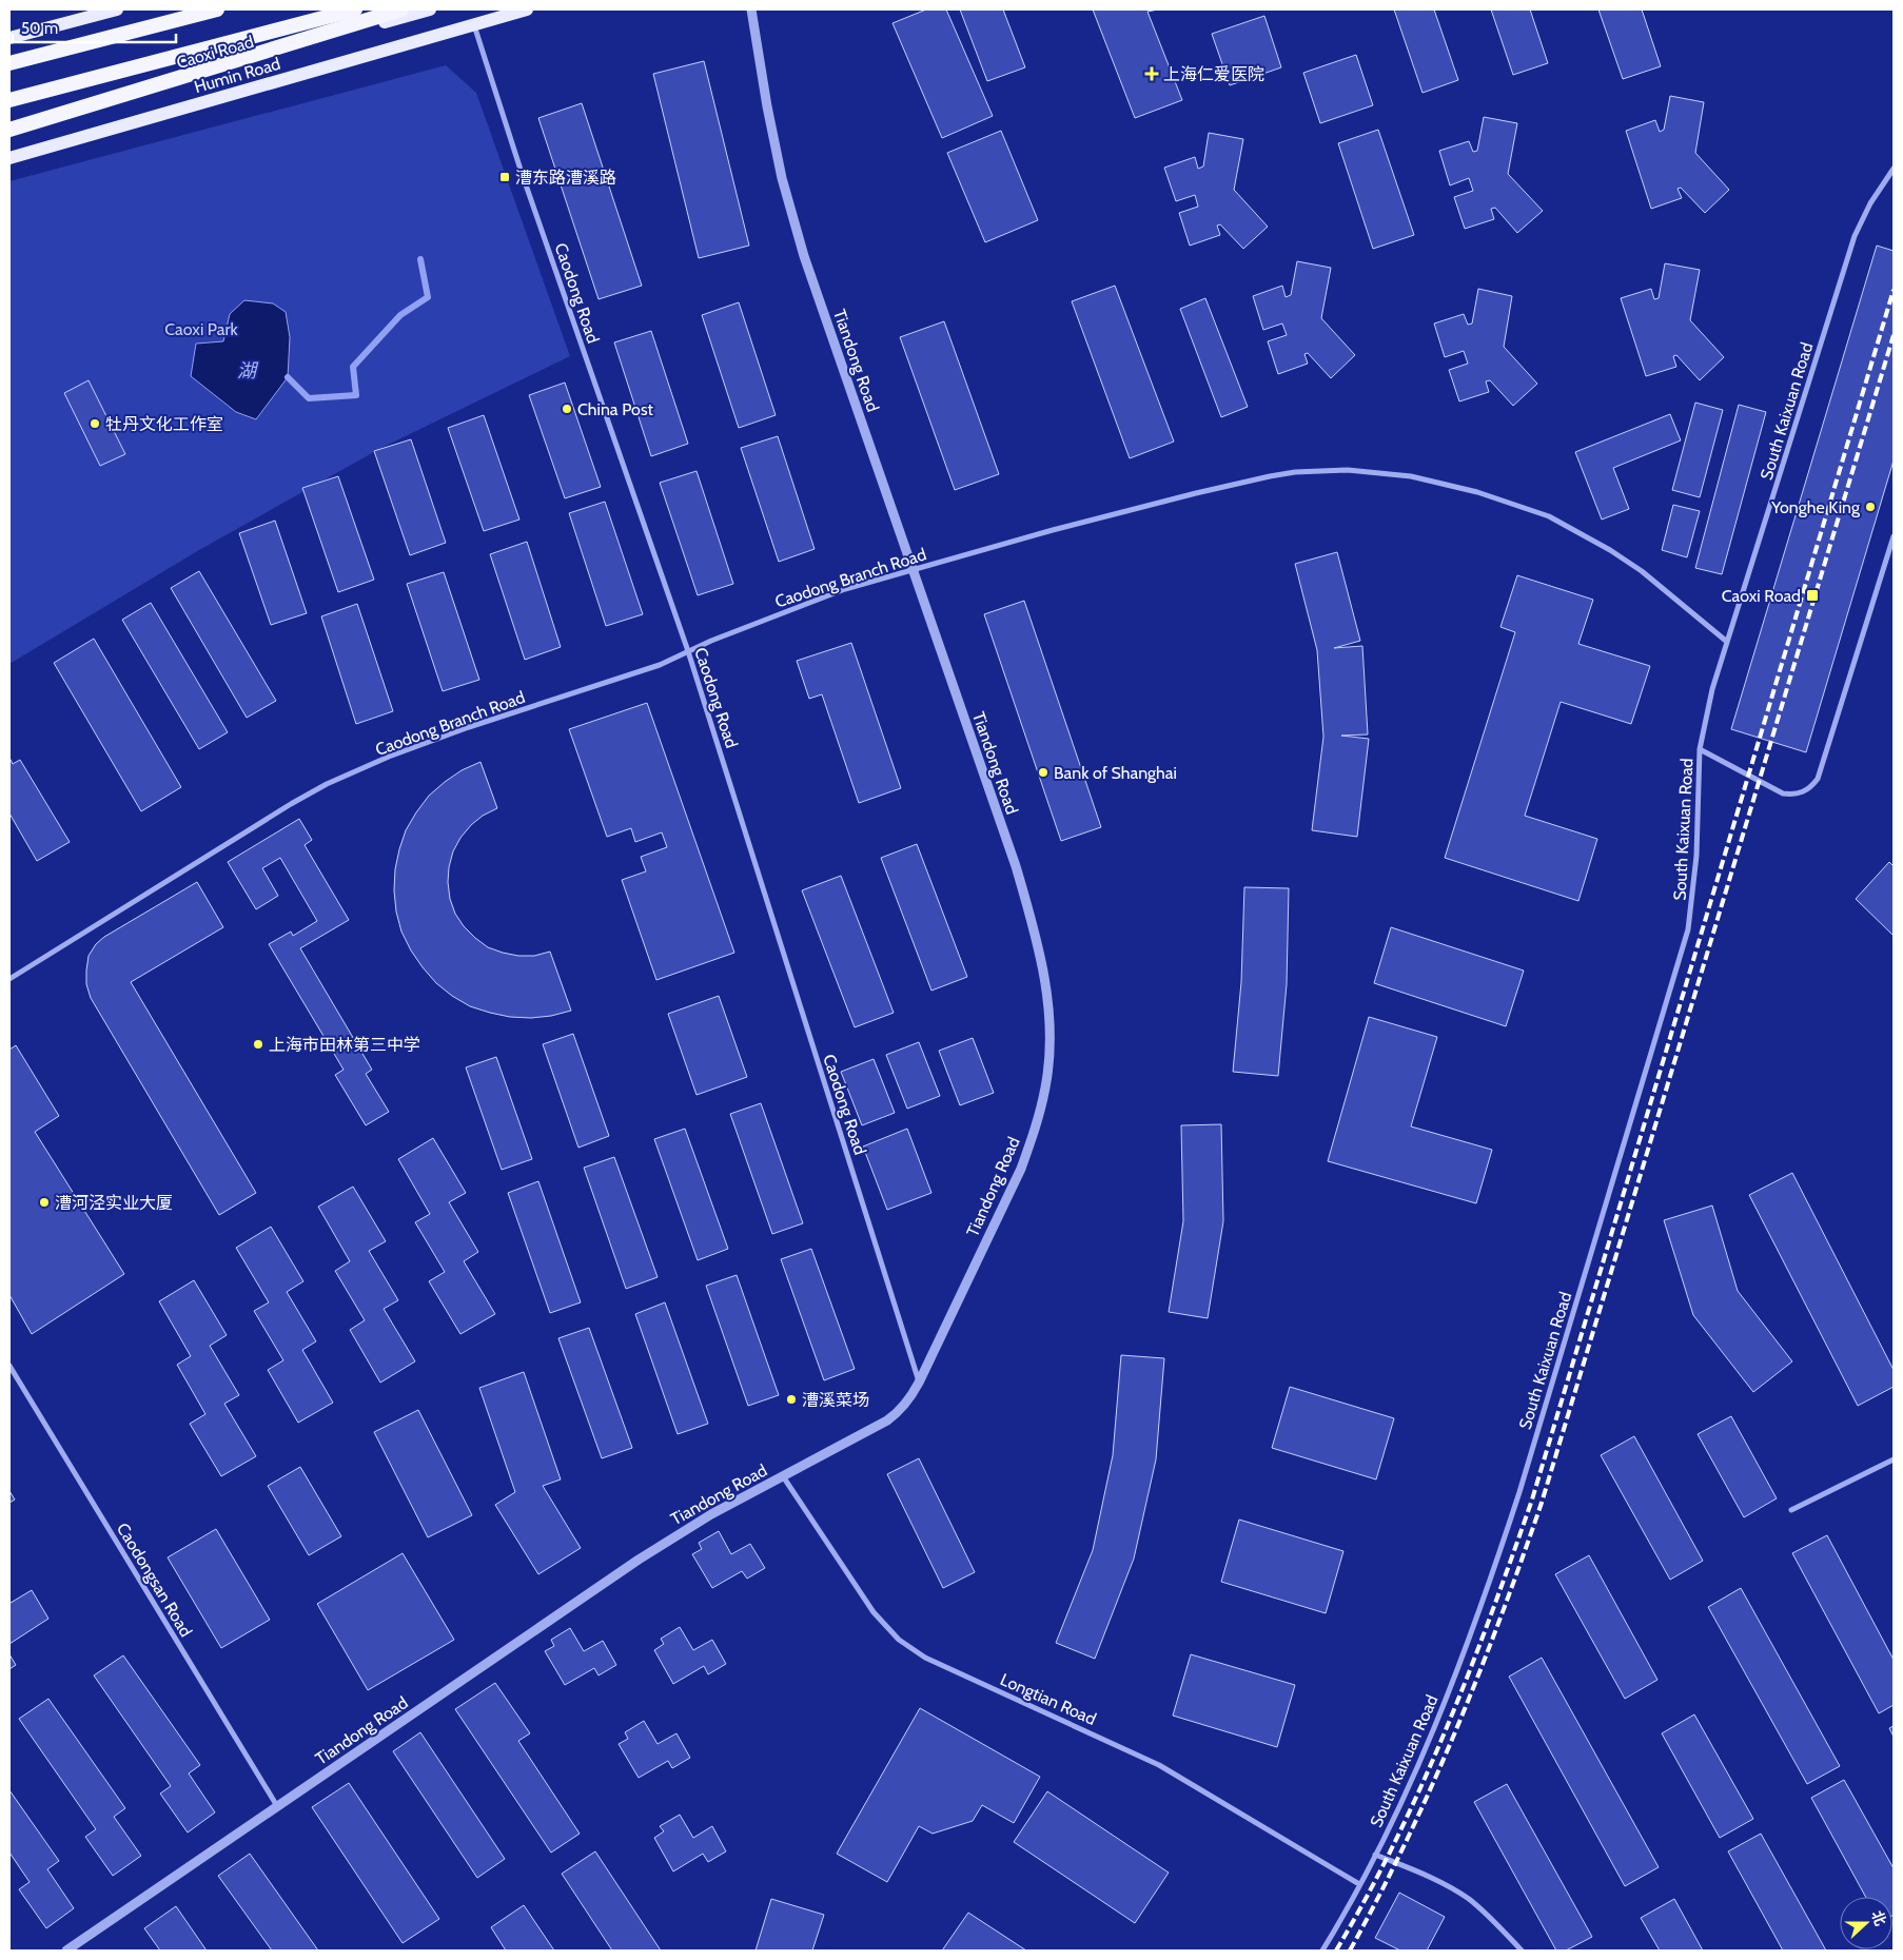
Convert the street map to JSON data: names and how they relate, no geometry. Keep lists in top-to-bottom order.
{
  "streets": {
    "main road": ["Caoxi Road", "Humin Road"],
    "street": [
      "Caodong Road",
      "Tiandong Road",
      "South Kaixuan Road",
      "Caodong Branch Road",
      "Caodongsan Road",
      "Longtian Road"
    ]
  },
  "crossings": [
    ["Humin Road", "Caodong Road"],
    ["Caodong Road", "Tiandong Road"],
    ["Caodong Road", "Caodong Branch Road"],
    ["Tiandong Road", "Caodong Branch Road"],
    ["Tiandong Road", "Caodongsan Road"],
    ["Tiandong Road", "Longtian Road"],
    ["South Kaixuan Road", "Caodong Branch Road"],
    ["South Kaixuan Road", "Longtian Road"]
  ],
  "water": ["湖"],
  "parks": ["Caoxi Park"],
  "places": {
    "health": ["上海仁爱医院"],
    "transit": ["漕东路漕溪路", "Caoxi Road"],
    "other": [
      "China Post",
      "牡丹文化工作室",
      "Yonghe King",
      "Bank of Shanghai",
      "上海市田林第三中学",
      "漕河泾实业大厦",
      "漕溪菜场"
    ]
  },
  "scale_bar": "50 m",
  "north": "right"
}
